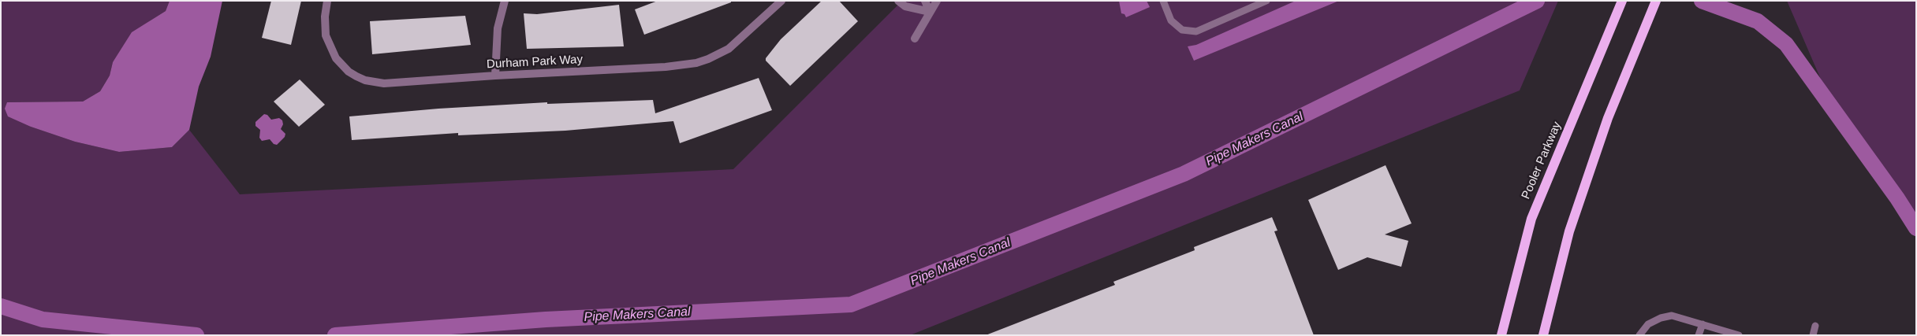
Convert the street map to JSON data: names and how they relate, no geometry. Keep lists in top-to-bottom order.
{
  "streets": {
    "main road": ["Pooler Parkway"],
    "street": ["Durham Park Way"]
  },
  "water": ["Pipe Makers Canal"]
}
